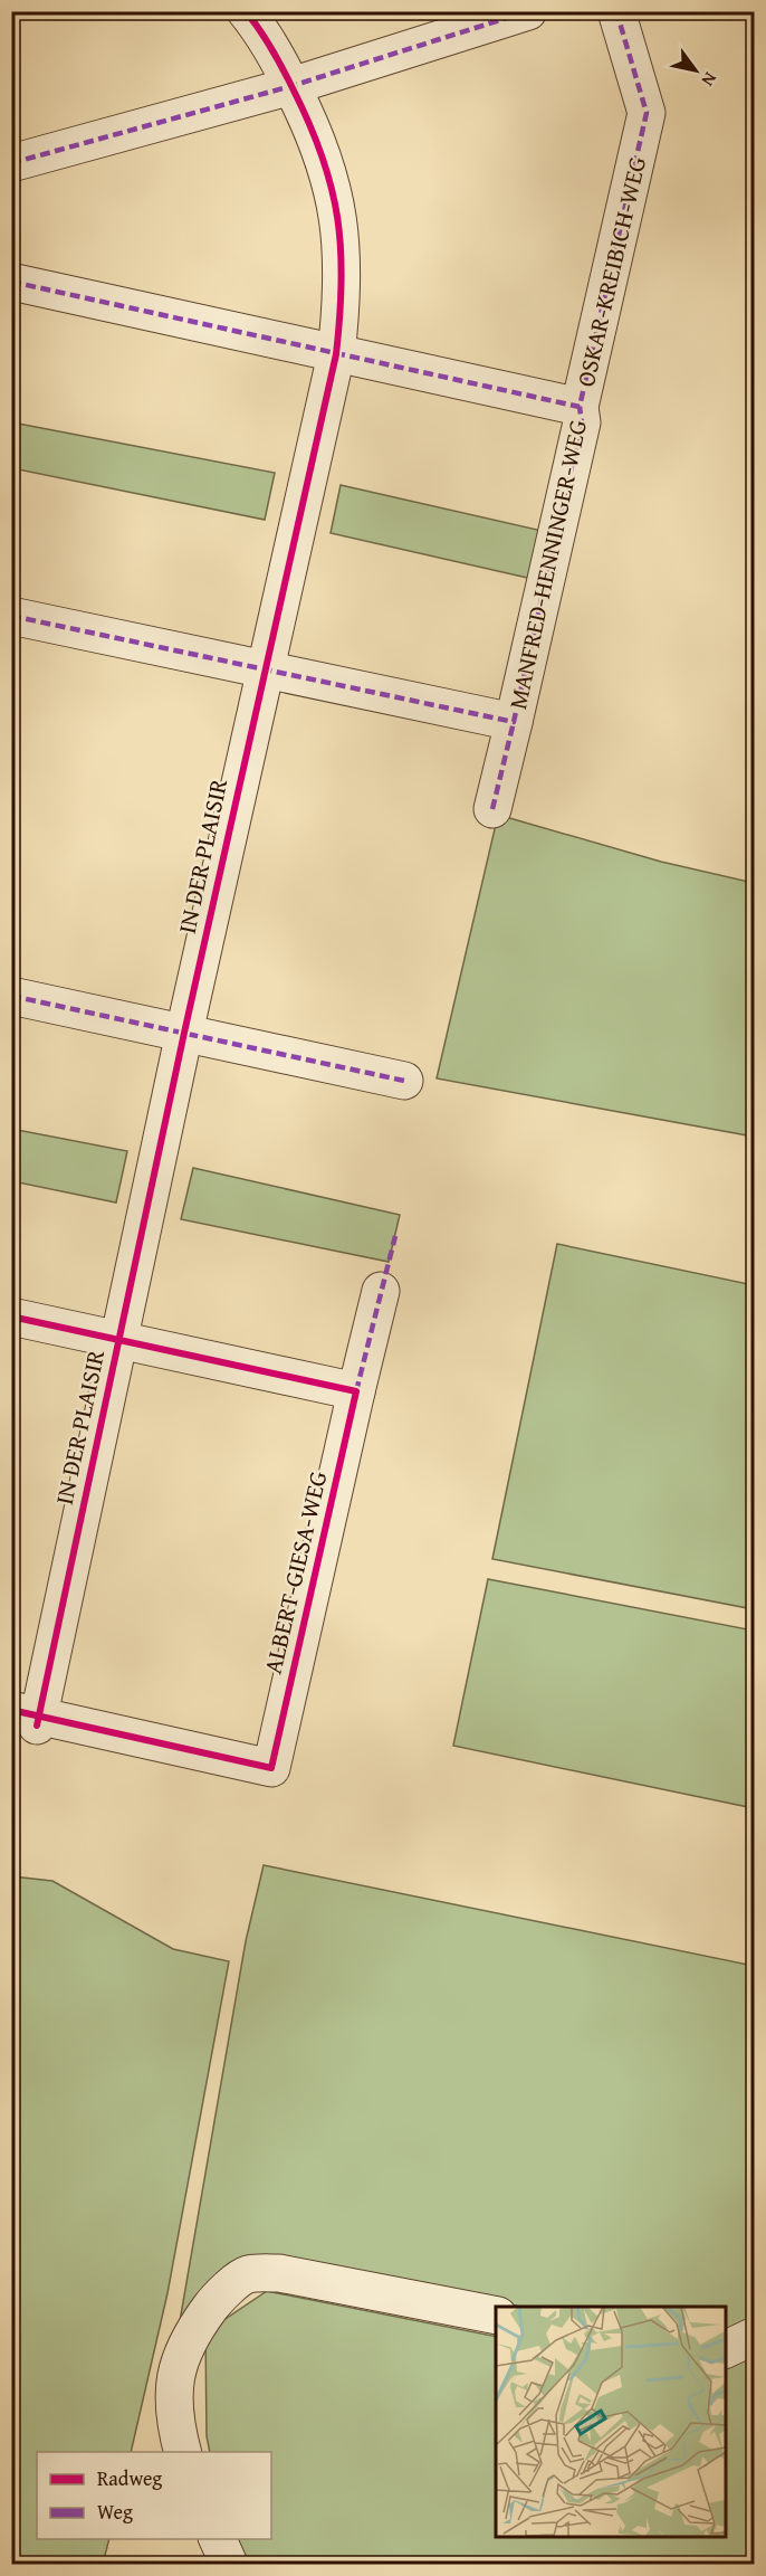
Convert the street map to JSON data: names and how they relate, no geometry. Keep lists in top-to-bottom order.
{
  "streets": {
    "street": [
      "OSKAR-KREIBICH-WEG",
      "MANFRED-HENNINGER-WEG",
      "IN DER PLAISIR",
      "ALBERT-GIESA-WEG"
    ]
  },
  "crossings": [
    ["OSKAR-KREIBICH-WEG", "MANFRED-HENNINGER-WEG"],
    ["OSKAR-KREIBICH-WEG", "IN DER PLAISIR"],
    ["MANFRED-HENNINGER-WEG", "IN DER PLAISIR"],
    ["IN DER PLAISIR", "ALBERT-GIESA-WEG"]
  ],
  "legend": ["Radweg", "Weg"],
  "north": "bottom right"
}
